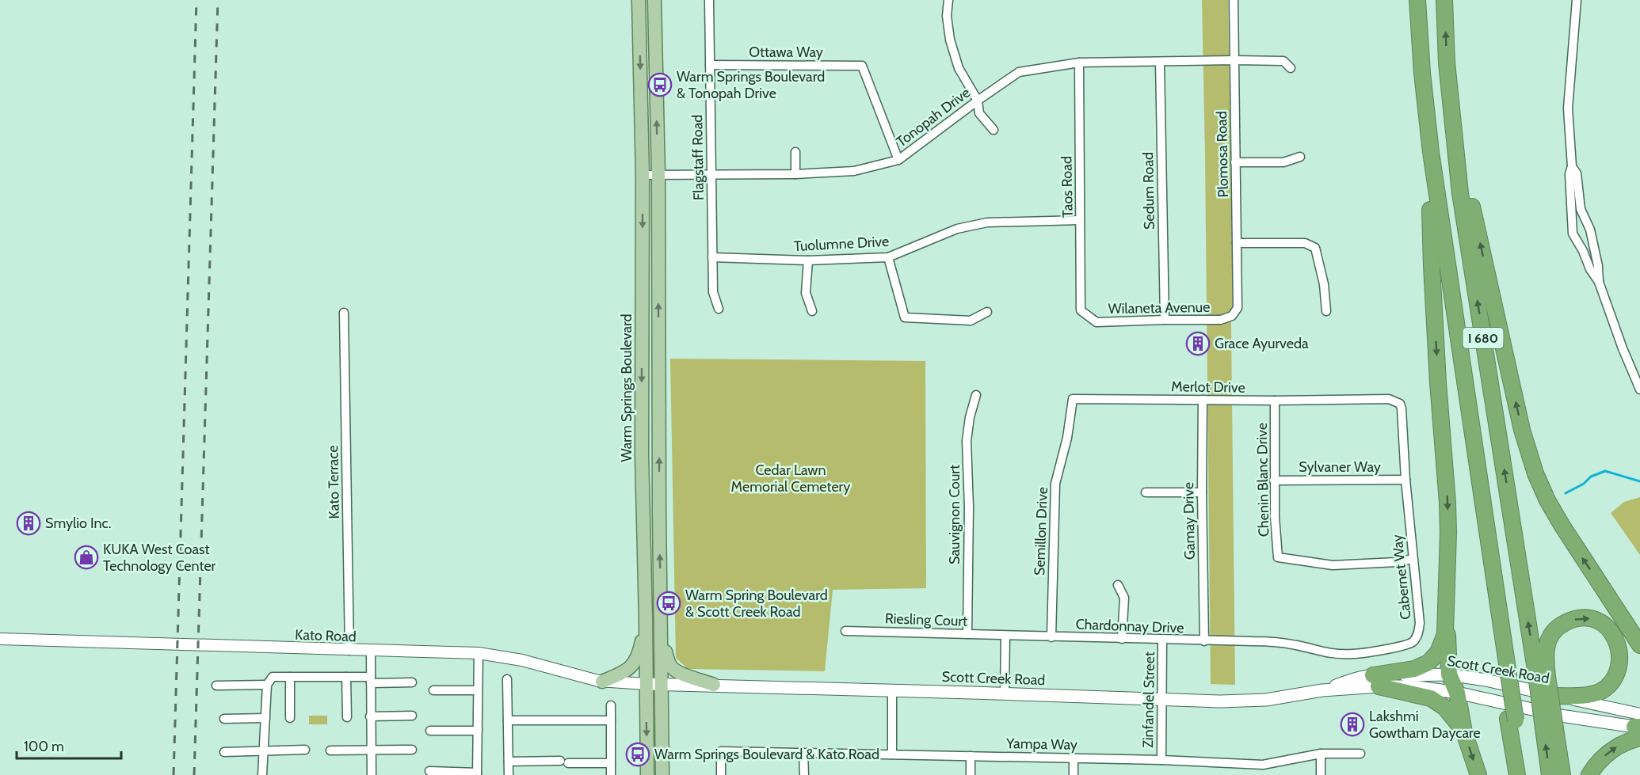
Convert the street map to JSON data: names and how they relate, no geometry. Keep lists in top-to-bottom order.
{
  "streets": {
    "highway": ["I 680"],
    "main road": ["Warm Springs Boulevard", "Scott Creek Road"],
    "street": [
      "Ottawa Way",
      "Tonopah Drive",
      "Plomosa Road",
      "Flagstaff Road",
      "Taos Road",
      "Sedum Road",
      "Tuolumne Drive",
      "Wilaneta Avenue",
      "Merlot Drive",
      "Sylvaner Way",
      "Chenin Blanc Drive",
      "Kato Terrace",
      "Sauvignon Court",
      "Gamay Drive",
      "Semillon Drive",
      "Cabernet Way",
      "Riesling Court",
      "Chardonnay Drive",
      "Kato Road",
      "Zinfandel Street",
      "Yampa Way"
    ]
  },
  "crossings": [
    ["Ottawa Way", "Tonopah Drive"],
    ["Ottawa Way", "Flagstaff Road"],
    ["Tonopah Drive", "Plomosa Road"],
    ["Tonopah Drive", "Flagstaff Road"],
    ["Tonopah Drive", "Taos Road"],
    ["Tonopah Drive", "Sedum Road"],
    ["Tonopah Drive", "Warm Springs Boulevard"],
    ["Plomosa Road", "Wilaneta Avenue"],
    ["Flagstaff Road", "Tuolumne Drive"],
    ["Taos Road", "Tuolumne Drive"],
    ["Taos Road", "Wilaneta Avenue"],
    ["Sedum Road", "Wilaneta Avenue"],
    ["Merlot Drive", "Chenin Blanc Drive"],
    ["Merlot Drive", "Gamay Drive"],
    ["Merlot Drive", "Semillon Drive"],
    ["Merlot Drive", "Cabernet Way"],
    ["Warm Springs Boulevard", "Kato Road"],
    ["Warm Springs Boulevard", "Scott Creek Road"],
    ["Sylvaner Way", "Chenin Blanc Drive"],
    ["Sylvaner Way", "Cabernet Way"],
    ["Chenin Blanc Drive", "Cabernet Way"],
    ["Kato Terrace", "Kato Road"],
    ["Sauvignon Court", "Riesling Court"],
    ["Gamay Drive", "Chardonnay Drive"],
    ["Semillon Drive", "Chardonnay Drive"],
    ["Cabernet Way", "Chardonnay Drive"],
    ["Riesling Court", "Chardonnay Drive"],
    ["Chardonnay Drive", "Zinfandel Street"],
    ["Kato Road", "Scott Creek Road"],
    ["Scott Creek Road", "Zinfandel Street"],
    ["Zinfandel Street", "Yampa Way"]
  ],
  "parks": ["Cedar Lawn Memorial Cemetery"],
  "places": {
    "bus stop": ["Warm Springs Boulevard & Tonopah Drive", "Warm Spring Boulevard & Scott Creek Road", "Warm Springs Boulevard & Kato Road"],
    "building": ["Grace Ayurveda", "Smylio Inc.", "Lakshmi Gowtham Daycare"],
    "shop": ["KUKA West Coast Technology Center"]
  },
  "scale_bar": "100 m"
}
